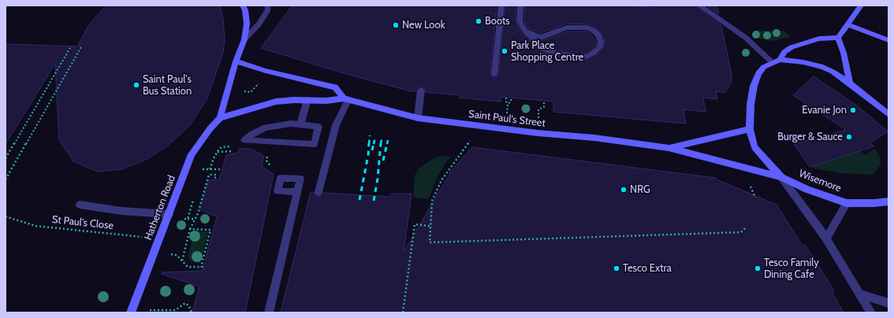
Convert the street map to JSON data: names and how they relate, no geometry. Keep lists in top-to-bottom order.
{
  "streets": {
    "street": ["Saint Paul's Street", "Wisemore", "Hatherton Road"],
    "path": ["St Paul's Close"]
  },
  "crossings": [
    ["Saint Paul's Street", "Wisemore"],
    ["Saint Paul's Street", "Hatherton Road"],
    ["Hatherton Road", "St Paul's Close"]
  ],
  "places": [
    "Boots",
    "New Look",
    "Park Place Shopping Centre",
    "Saint Paul's Bus Station",
    "Evanie Jon",
    "Burger & Sauce",
    "NRG",
    "Tesco Extra",
    "Tesco Family Dining Cafe"
  ]
}
